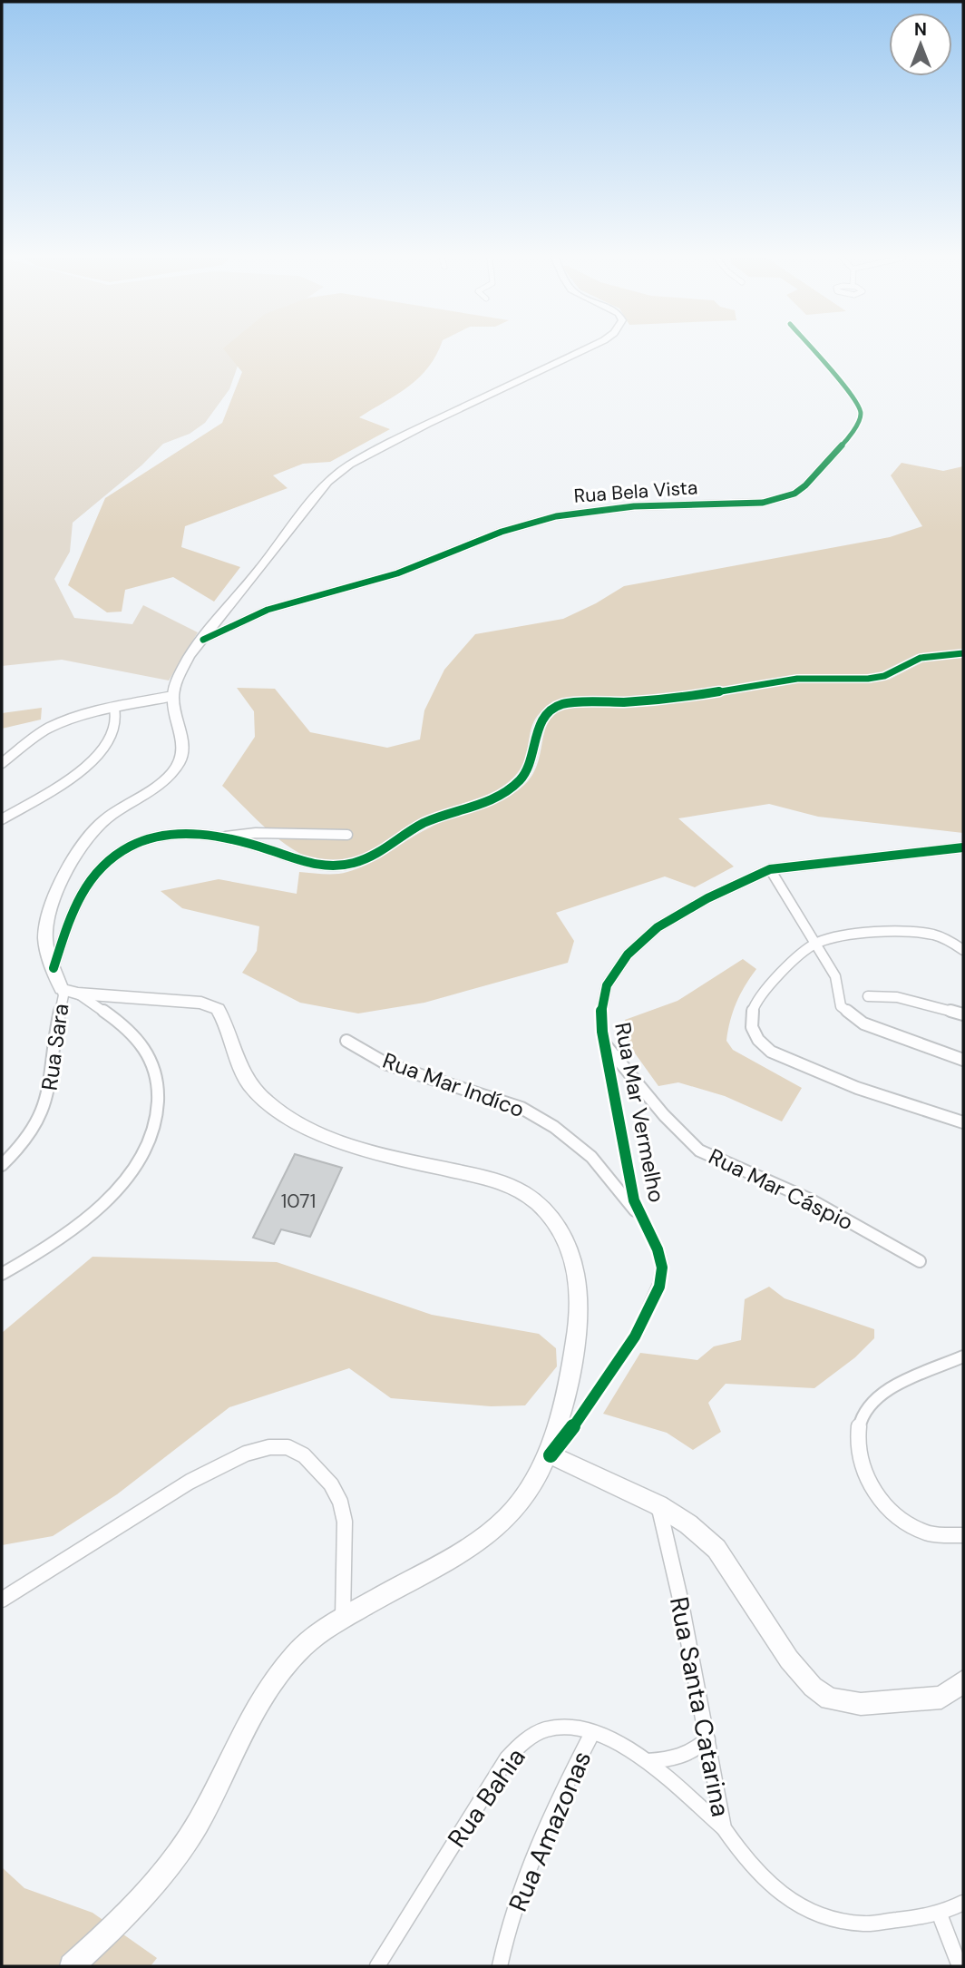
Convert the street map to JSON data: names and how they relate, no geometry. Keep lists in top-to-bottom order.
{
  "streets": {
    "street": [
      "Rua Bela Vista",
      "Rua Sara",
      "Rua Mar Indíco",
      "Rua Mar Vermelho",
      "Rua Mar Cáspio",
      "Rua Santa Catarina",
      "Rua Bahia",
      "Rua Amazonas"
    ]
  },
  "crossings": [
    ["Rua Mar Indíco", "Rua Mar Vermelho"],
    ["Rua Mar Vermelho", "Rua Mar Cáspio"],
    ["Rua Santa Catarina", "Rua Bahia"],
    ["Rua Bahia", "Rua Amazonas"]
  ],
  "house_numbers": ["1071"],
  "north": "top"
}
